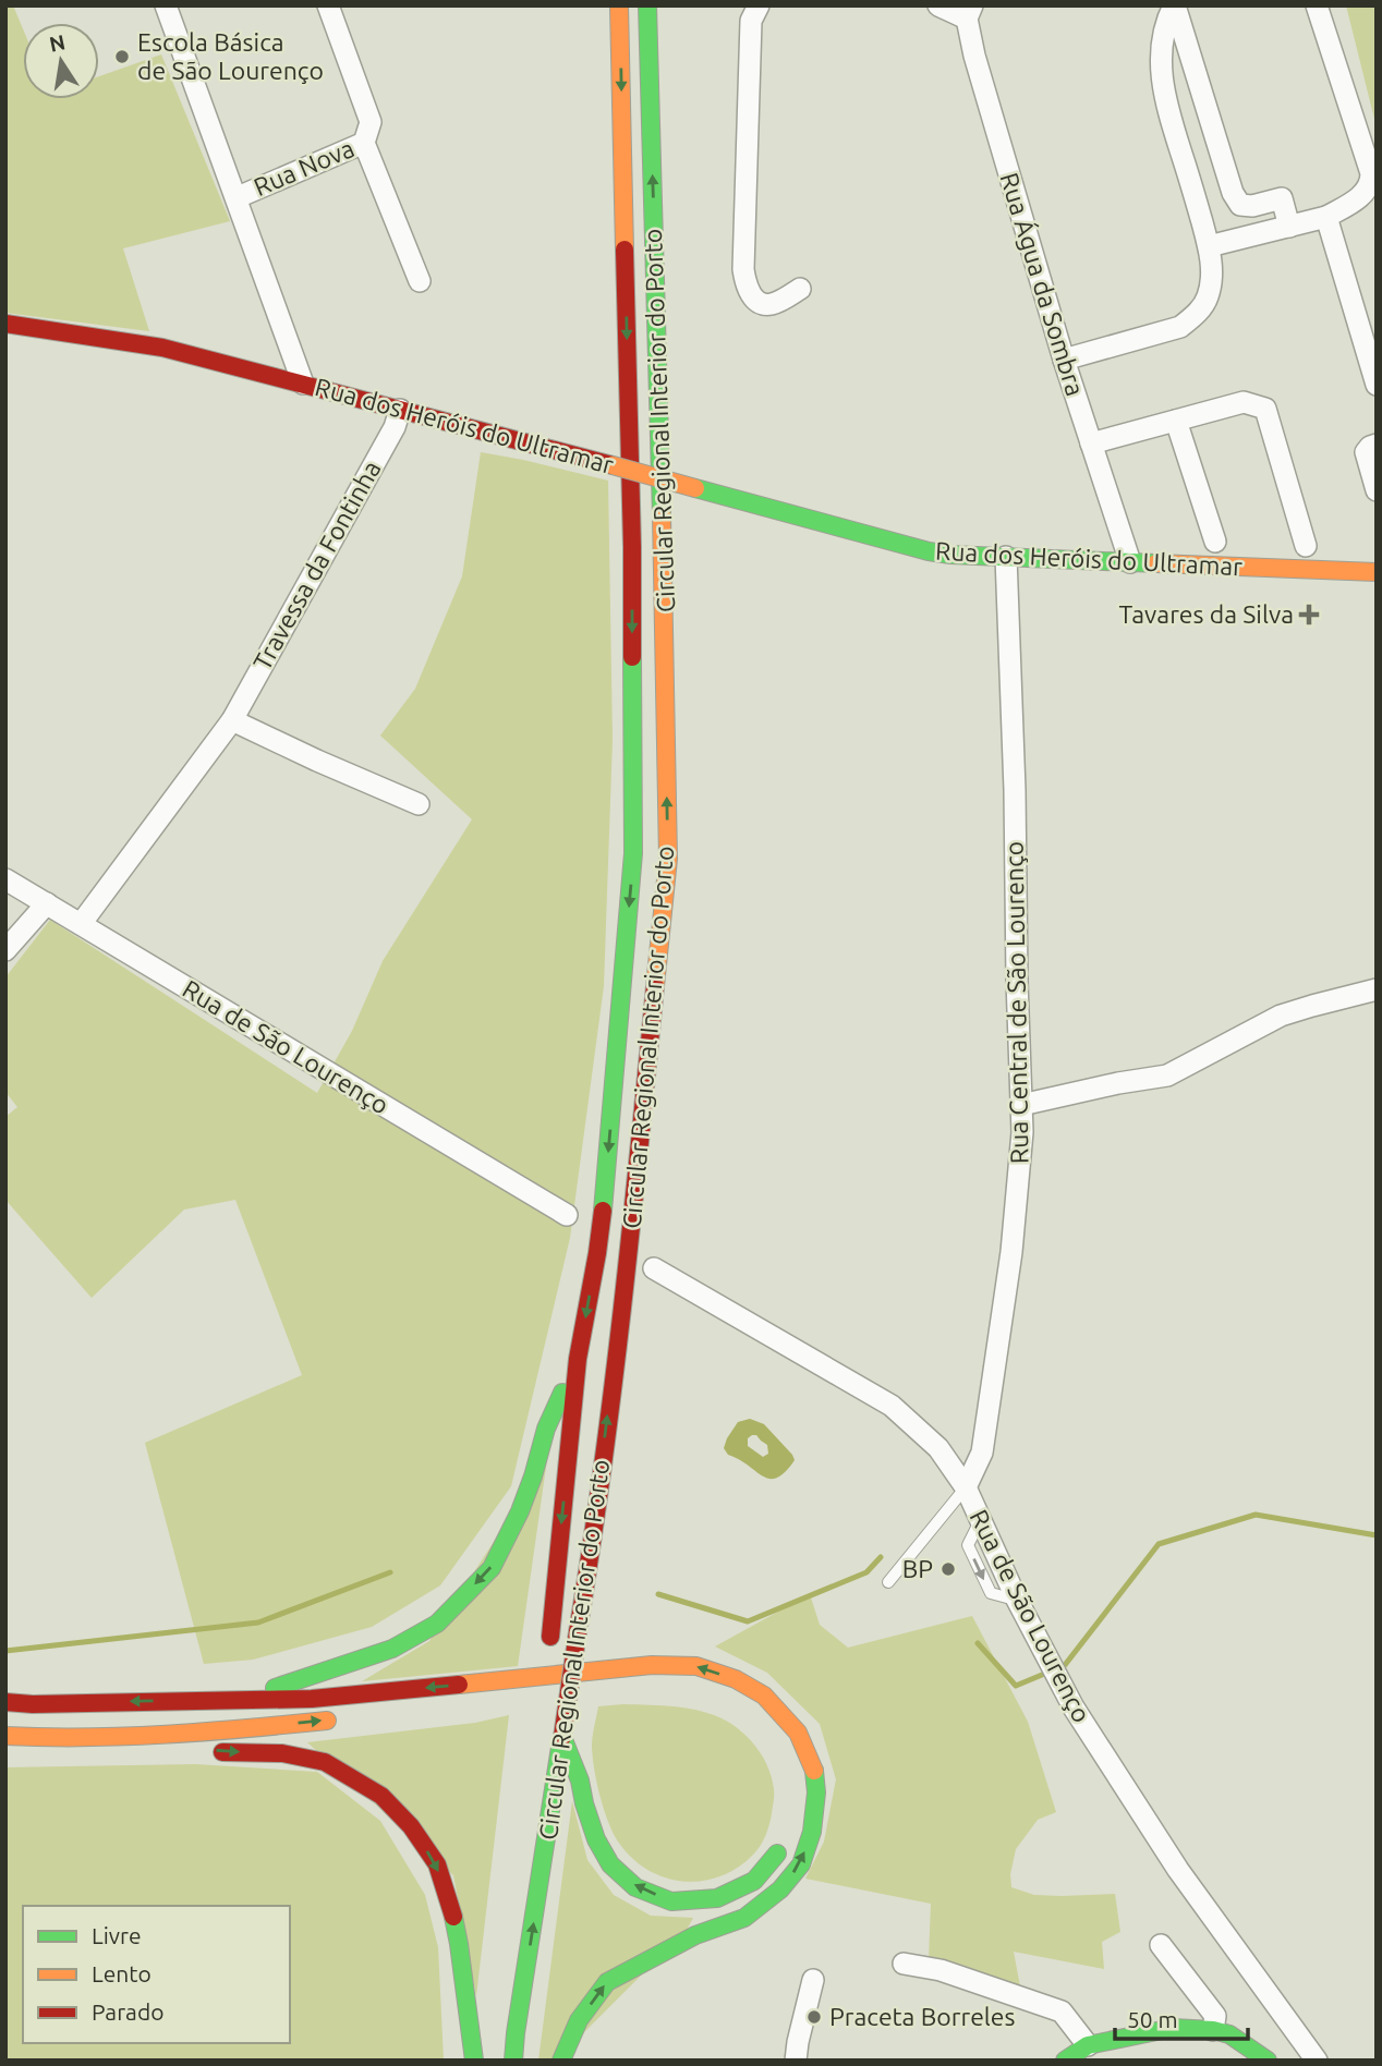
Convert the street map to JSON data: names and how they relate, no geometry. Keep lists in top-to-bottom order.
{
  "streets": {
    "main road": ["Circular Regional Interior do Porto", "Rua dos Heróis do Ultramar"],
    "street": [
      "Rua Nova",
      "Rua Água da Sombra",
      "Travessa da Fontinha",
      "Rua Central de São Lourenço",
      "Rua de São Lourenço"
    ]
  },
  "crossings": [
    ["Rua Água da Sombra", "Rua dos Heróis do Ultramar"],
    ["Rua dos Heróis do Ultramar", "Travessa da Fontinha"],
    ["Rua dos Heróis do Ultramar", "Rua Central de São Lourenço"],
    ["Travessa da Fontinha", "Rua de São Lourenço"],
    ["Rua Central de São Lourenço", "Rua de São Lourenço"]
  ],
  "places": {
    "other": ["Escola Básica de São Lourenço", "BP", "Praceta Borreles"],
    "health": ["Tavares da Silva"]
  },
  "legend": ["Livre", "Lento", "Parado"],
  "scale_bar": "50 m",
  "north": "top"
}
